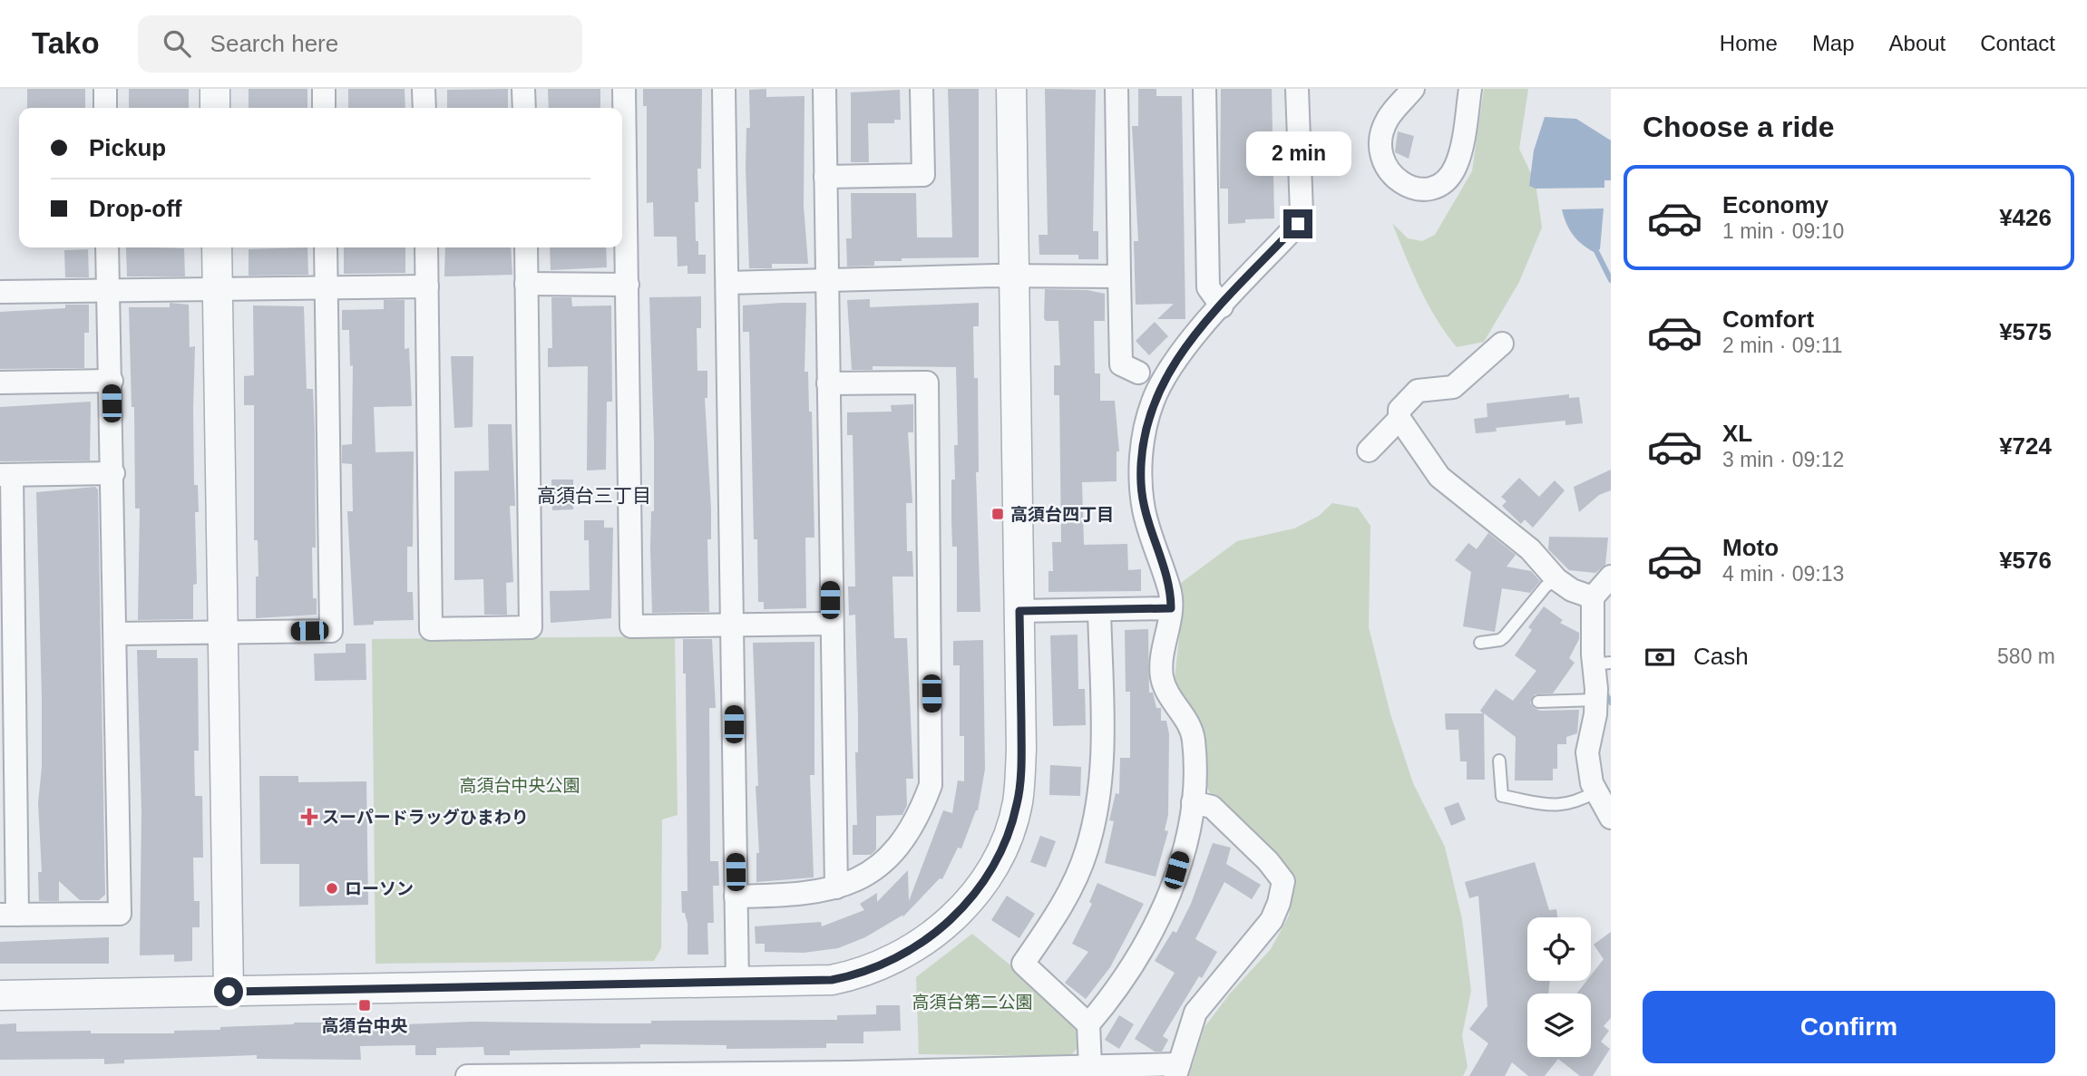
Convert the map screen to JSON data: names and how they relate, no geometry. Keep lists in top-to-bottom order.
{
  "districts": ["高須台三丁目"],
  "parks": ["高須台中央公園", "高須台第二公園"],
  "places": {
    "transit": ["高須台四丁目", "高須台中央"],
    "health": ["スーパードラッグひまわり"],
    "other": ["ローソン"]
  },
  "page": {
    "header": "Tako",
    "search": "Search here",
    "nav": [
      "Home",
      "Map",
      "About",
      "Contact"
    ],
    "heading": "Choose a ride",
    "banner": ["Pickup", "Drop-off"],
    "bubble": "2 min",
    "list": [
      {
        "name": "Economy",
        "note": "1 min · 09:10",
        "value": "¥426"
      },
      {
        "name": "Comfort",
        "note": "2 min · 09:11",
        "value": "¥575"
      },
      {
        "name": "XL",
        "note": "3 min · 09:12",
        "value": "¥724"
      },
      {
        "name": "Moto",
        "note": "4 min · 09:13",
        "value": "¥576"
      }
    ],
    "pay": ["Cash", "580 m"],
    "buttons": "Confirm"
  }
}
